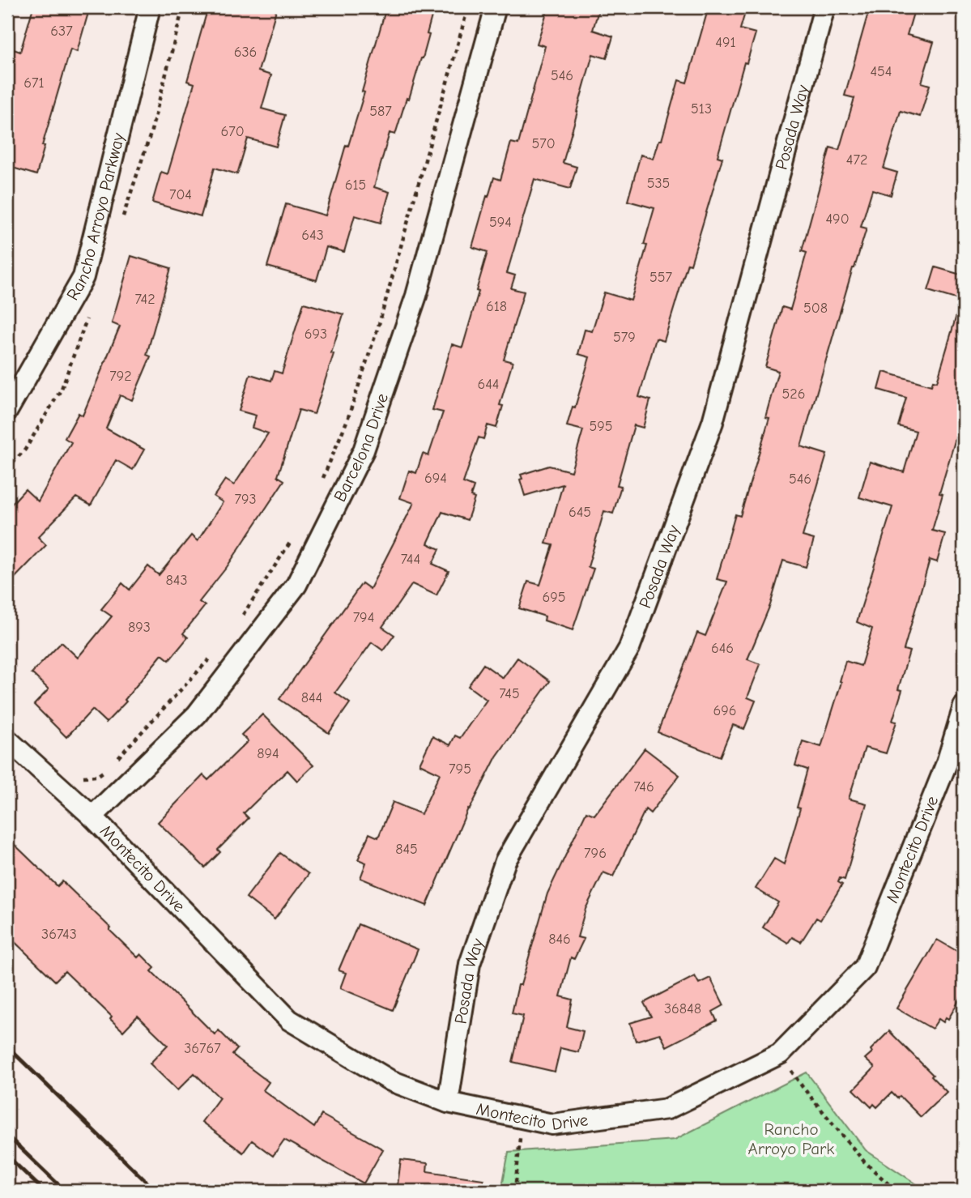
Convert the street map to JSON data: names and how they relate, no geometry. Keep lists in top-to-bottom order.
{
  "streets": {
    "street": [
      "Posada Way",
      "Rancho Arroyo Parkway",
      "Barcelona Drive",
      "Montecito Drive"
    ]
  },
  "crossings": [
    ["Posada Way", "Montecito Drive"],
    ["Barcelona Drive", "Montecito Drive"]
  ],
  "parks": ["Rancho Arroyo Park"],
  "house_numbers": [
    "637",
    "491",
    "636",
    "454",
    "546",
    "671",
    "513",
    "587",
    "670",
    "570",
    "472",
    "535",
    "615",
    "704",
    "490",
    "594",
    "643",
    "557",
    "742",
    "618",
    "508",
    "693",
    "579",
    "792",
    "644",
    "526",
    "595",
    "694",
    "546",
    "793",
    "645",
    "744",
    "843",
    "695",
    "794",
    "893",
    "646",
    "745",
    "844",
    "696",
    "894",
    "795",
    "746",
    "845",
    "796",
    "36743",
    "846",
    "36848",
    "36767"
  ]
}
